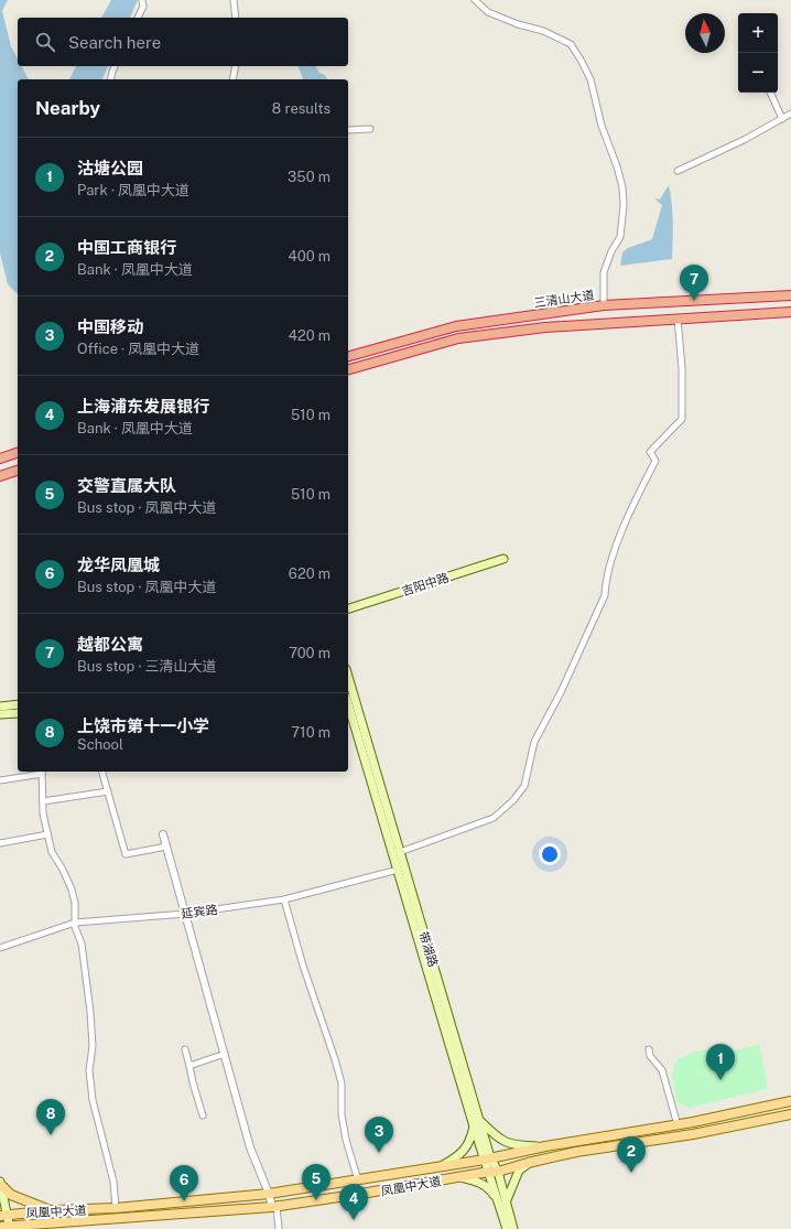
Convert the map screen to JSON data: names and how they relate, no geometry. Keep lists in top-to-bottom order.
{
  "streets": {
    "highway": ["三清山大道"],
    "main road": ["吉阳中路", "带湖路", "凤凰中大道"],
    "street": ["延宾路"]
  },
  "crossings": [
    ["延宾路", "带湖路"],
    ["带湖路", "凤凰中大道"]
  ],
  "north": "top",
  "page": {
    "map_buttons": ["+", "−"],
    "search": "Search here",
    "heading": ["Nearby", "8 results"],
    "list": [
      {
        "mark": "1",
        "name": "沽塘公园",
        "note": "Park · 凤凰中大道",
        "value": "350 m"
      },
      {
        "mark": "2",
        "name": "中国工商银行",
        "note": "Bank · 凤凰中大道",
        "value": "400 m"
      },
      {
        "mark": "3",
        "name": "中国移动",
        "note": "Office · 凤凰中大道",
        "value": "420 m"
      },
      {
        "mark": "4",
        "name": "上海浦东发展银行",
        "note": "Bank · 凤凰中大道",
        "value": "510 m"
      },
      {
        "mark": "5",
        "name": "交警直属大队",
        "note": "Bus stop · 凤凰中大道",
        "value": "510 m"
      },
      {
        "mark": "6",
        "name": "龙华凤凰城",
        "note": "Bus stop · 凤凰中大道",
        "value": "620 m"
      },
      {
        "mark": "7",
        "name": "越都公寓",
        "note": "Bus stop · 三清山大道",
        "value": "700 m"
      },
      {
        "mark": "8",
        "name": "上饶市第十一小学",
        "note": "School",
        "value": "710 m"
      }
    ],
    "pins": [
      "7",
      "1",
      "8",
      "3",
      "2",
      "5",
      "6",
      "4"
    ]
  }
}
